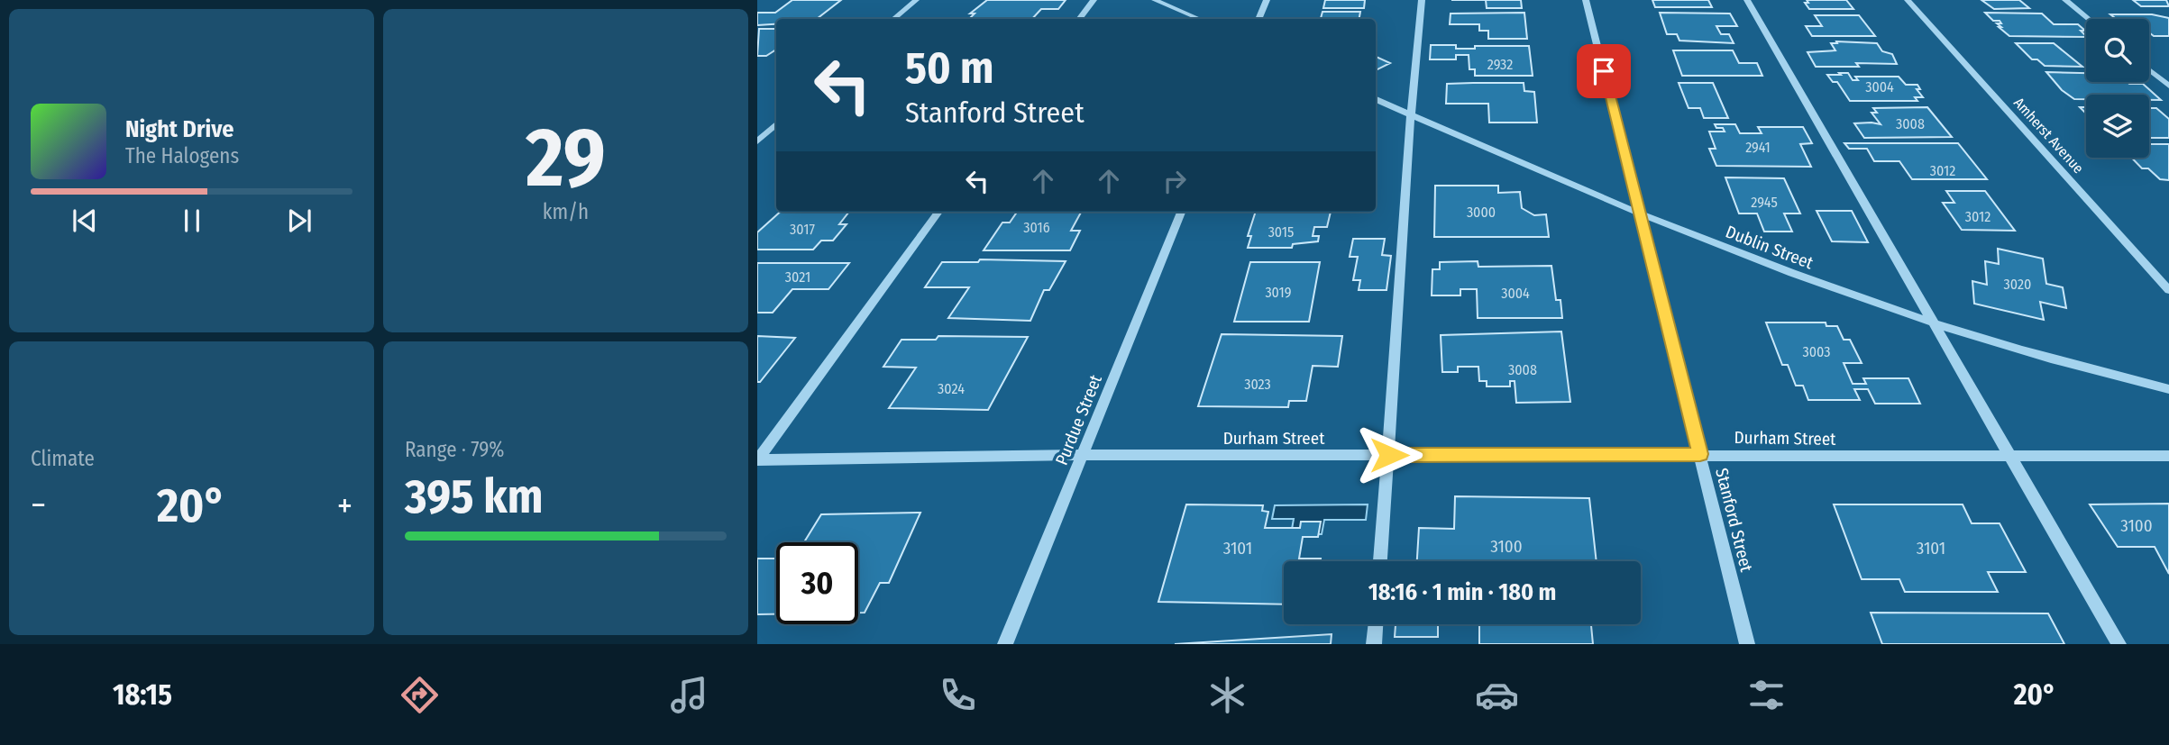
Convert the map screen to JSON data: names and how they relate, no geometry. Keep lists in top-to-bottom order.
{
  "streets": {
    "street": [
      "Amherst Avenue",
      "Dublin Street",
      "Purdue Street",
      "Durham Street",
      "Stanford Street"
    ]
  },
  "crossings": [
    ["Dublin Street", "Stanford Street"],
    ["Purdue Street", "Durham Street"],
    ["Durham Street", "Stanford Street"]
  ],
  "house_numbers": [
    "2932",
    "3004",
    "3008",
    "2941",
    "3012",
    "2945",
    "3000",
    "3012",
    "3016",
    "3017",
    "3015",
    "3021",
    "3020",
    "3019",
    "3004",
    "3003",
    "3008",
    "3023",
    "3024",
    "3100",
    "3100",
    "3101",
    "3101"
  ],
  "page": {
    "tile": [
      ["29", "km/h"],
      "Climate",
      ["Range · 79%", "395 km"]
    ],
    "turn": ["50 m", "Stanford Street"],
    "song": ["Night Drive", "The Halogens"],
    "heat": ["−", "20°", "+"],
    "limit": "30",
    "trip": "18:16 · 1 min · 180 m",
    "tabs": ["18:15", "20°"]
  }
}
